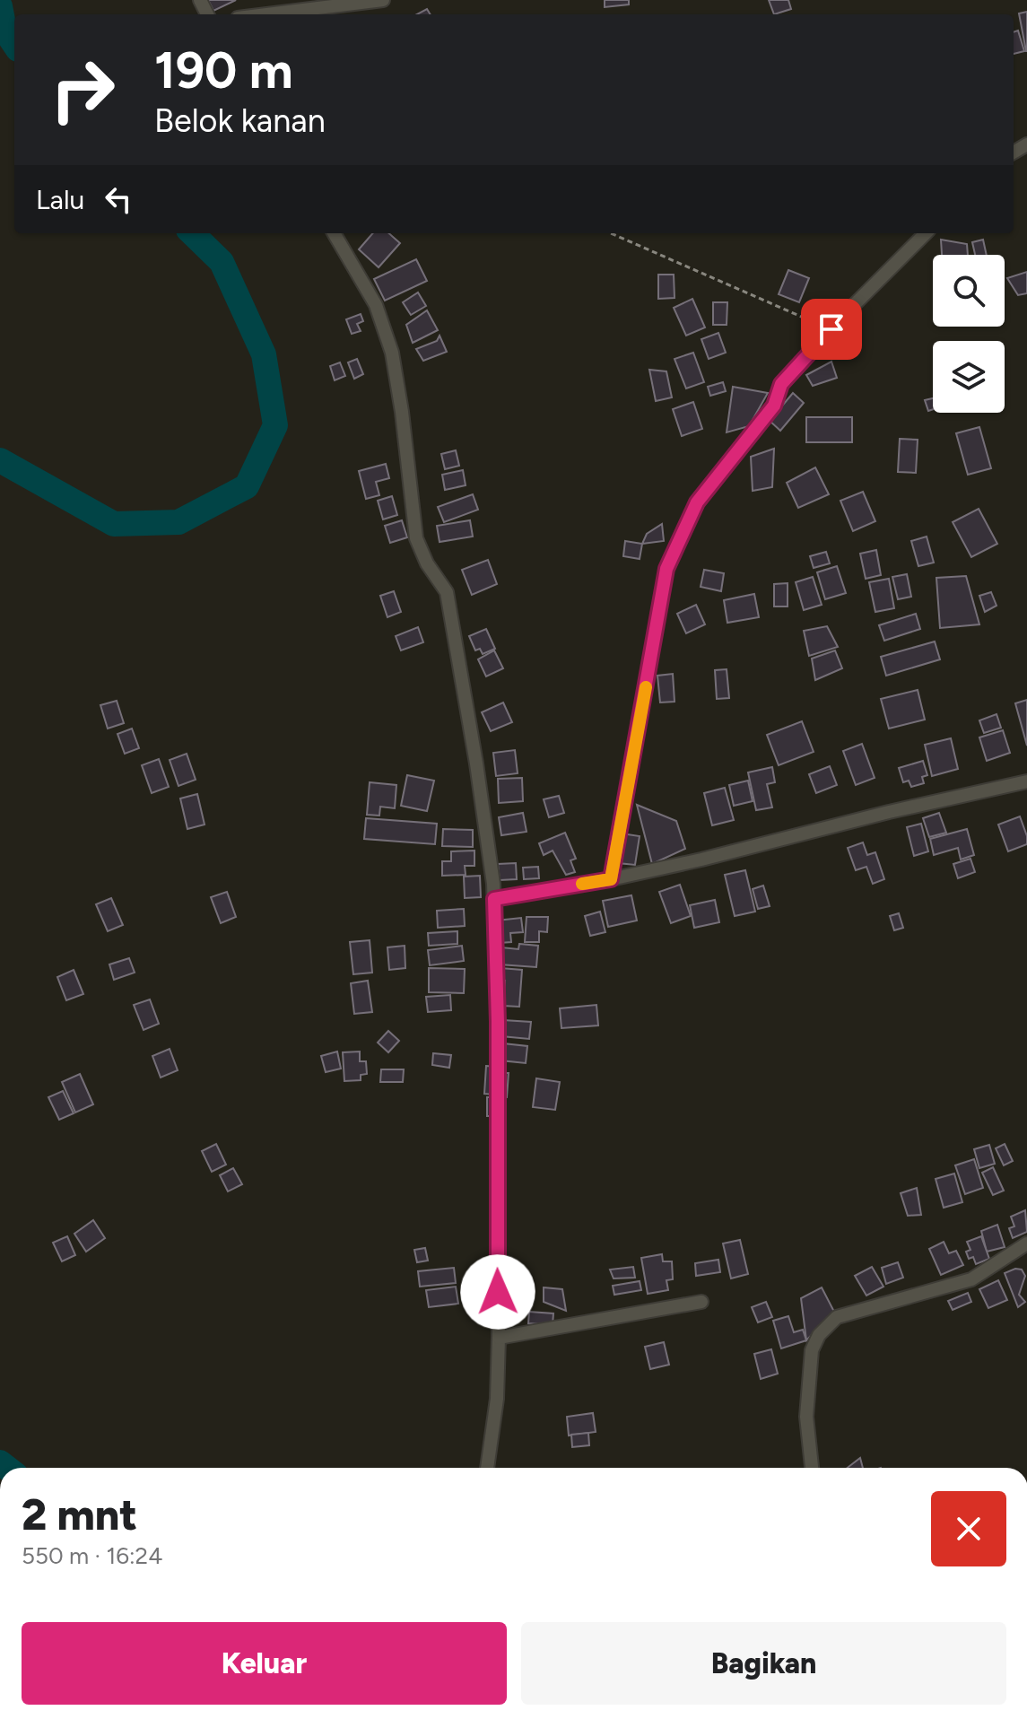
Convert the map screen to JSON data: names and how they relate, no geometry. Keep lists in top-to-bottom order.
{
  "page": {
    "turn": ["190 m", "Belok kanan"],
    "then": "Lalu",
    "heading": ["2 mnt", "550 m · 16:24"],
    "buttons": ["Keluar", "Bagikan"]
  }
}
